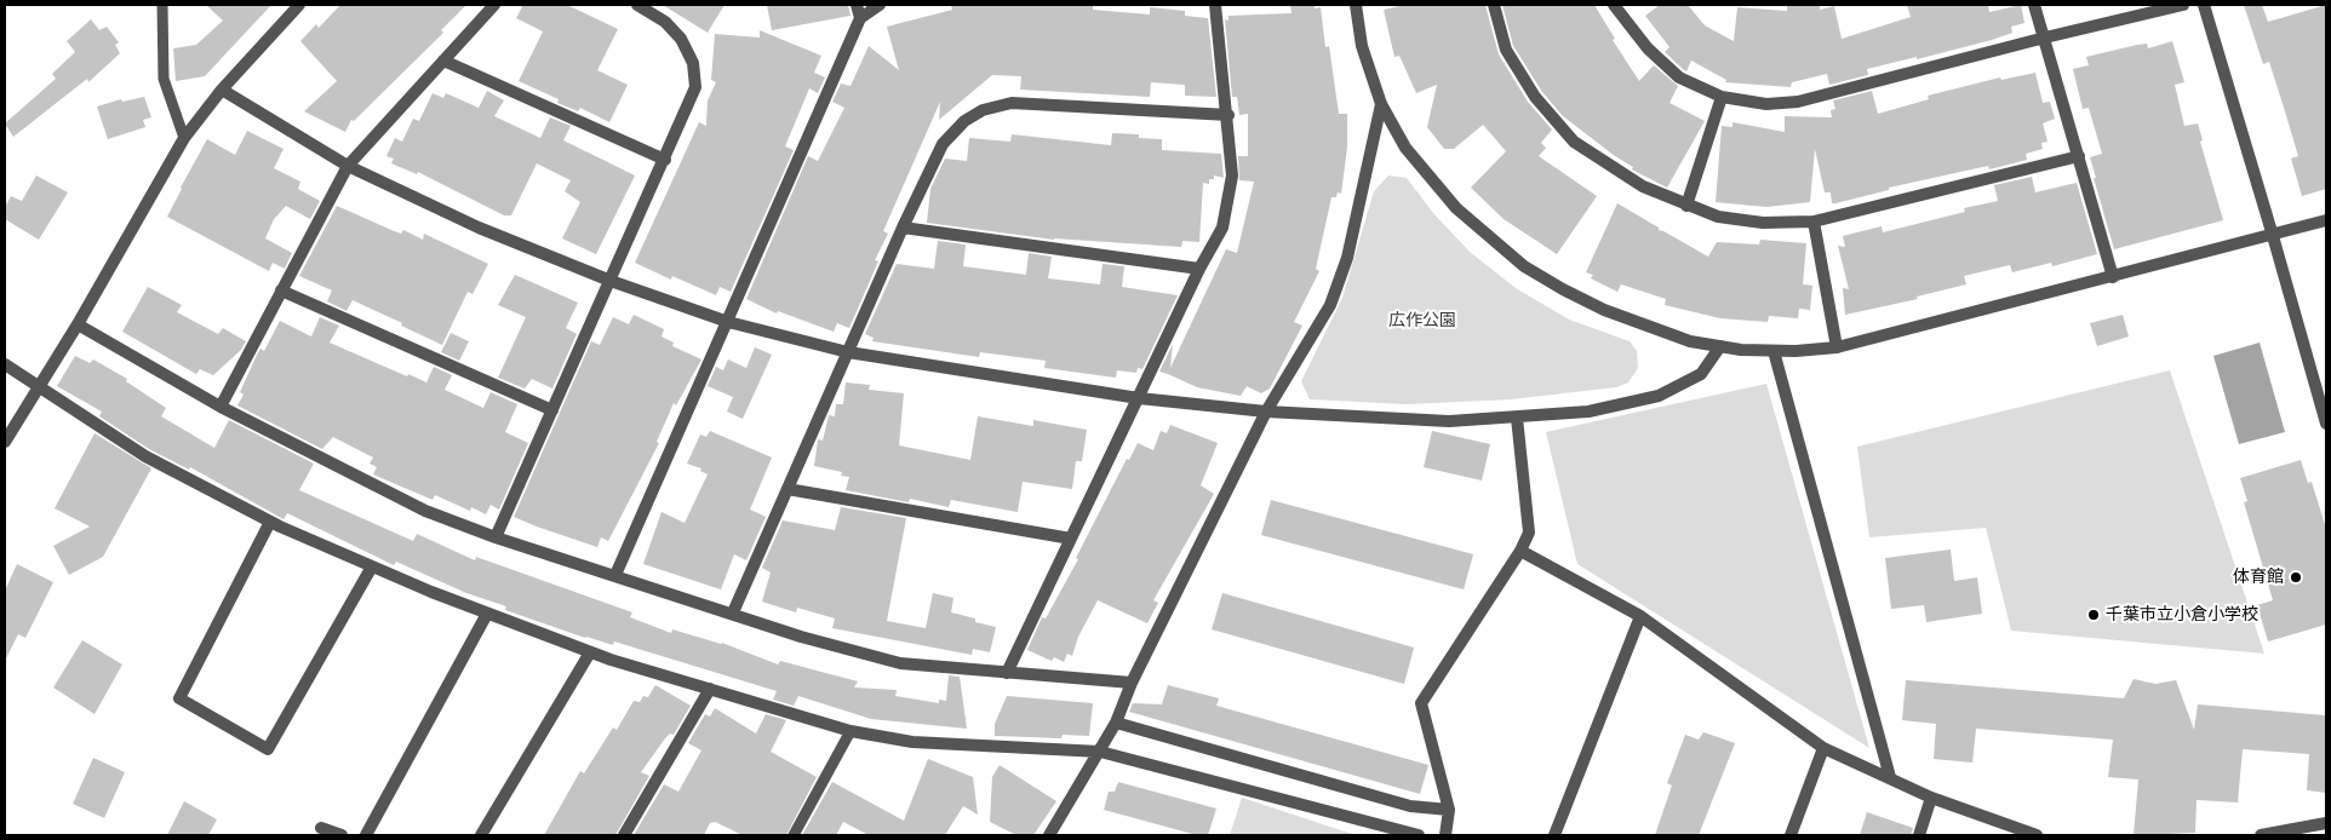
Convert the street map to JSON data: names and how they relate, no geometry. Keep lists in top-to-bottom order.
{
  "parks": ["広作公園"],
  "places": ["体育館", "千葉市立小倉小学校"]
}
